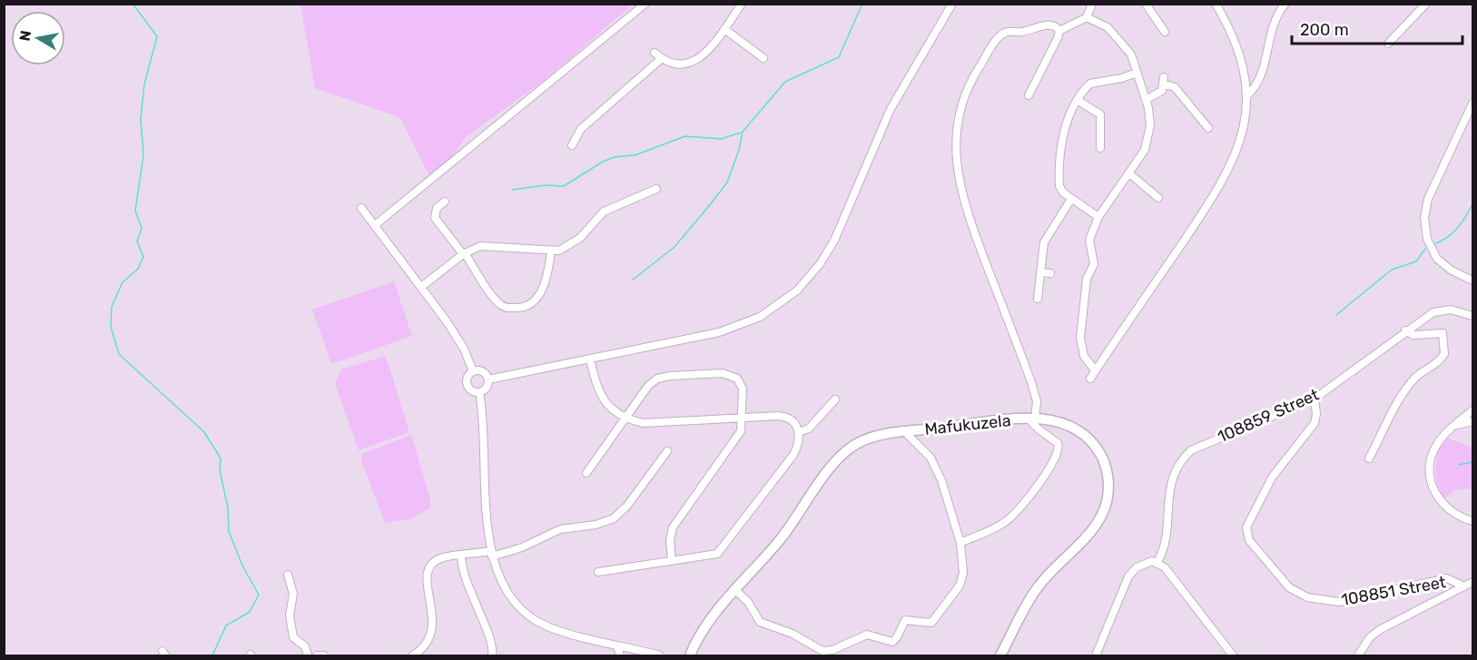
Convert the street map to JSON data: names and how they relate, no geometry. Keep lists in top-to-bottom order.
{
  "streets": {
    "main road": ["Mafukuzela"],
    "street": ["108859 Street", "108851 Street"]
  },
  "crossings": [
    ["108859 Street", "108851 Street"]
  ],
  "scale_bar": "200 m",
  "north": "left"
}
